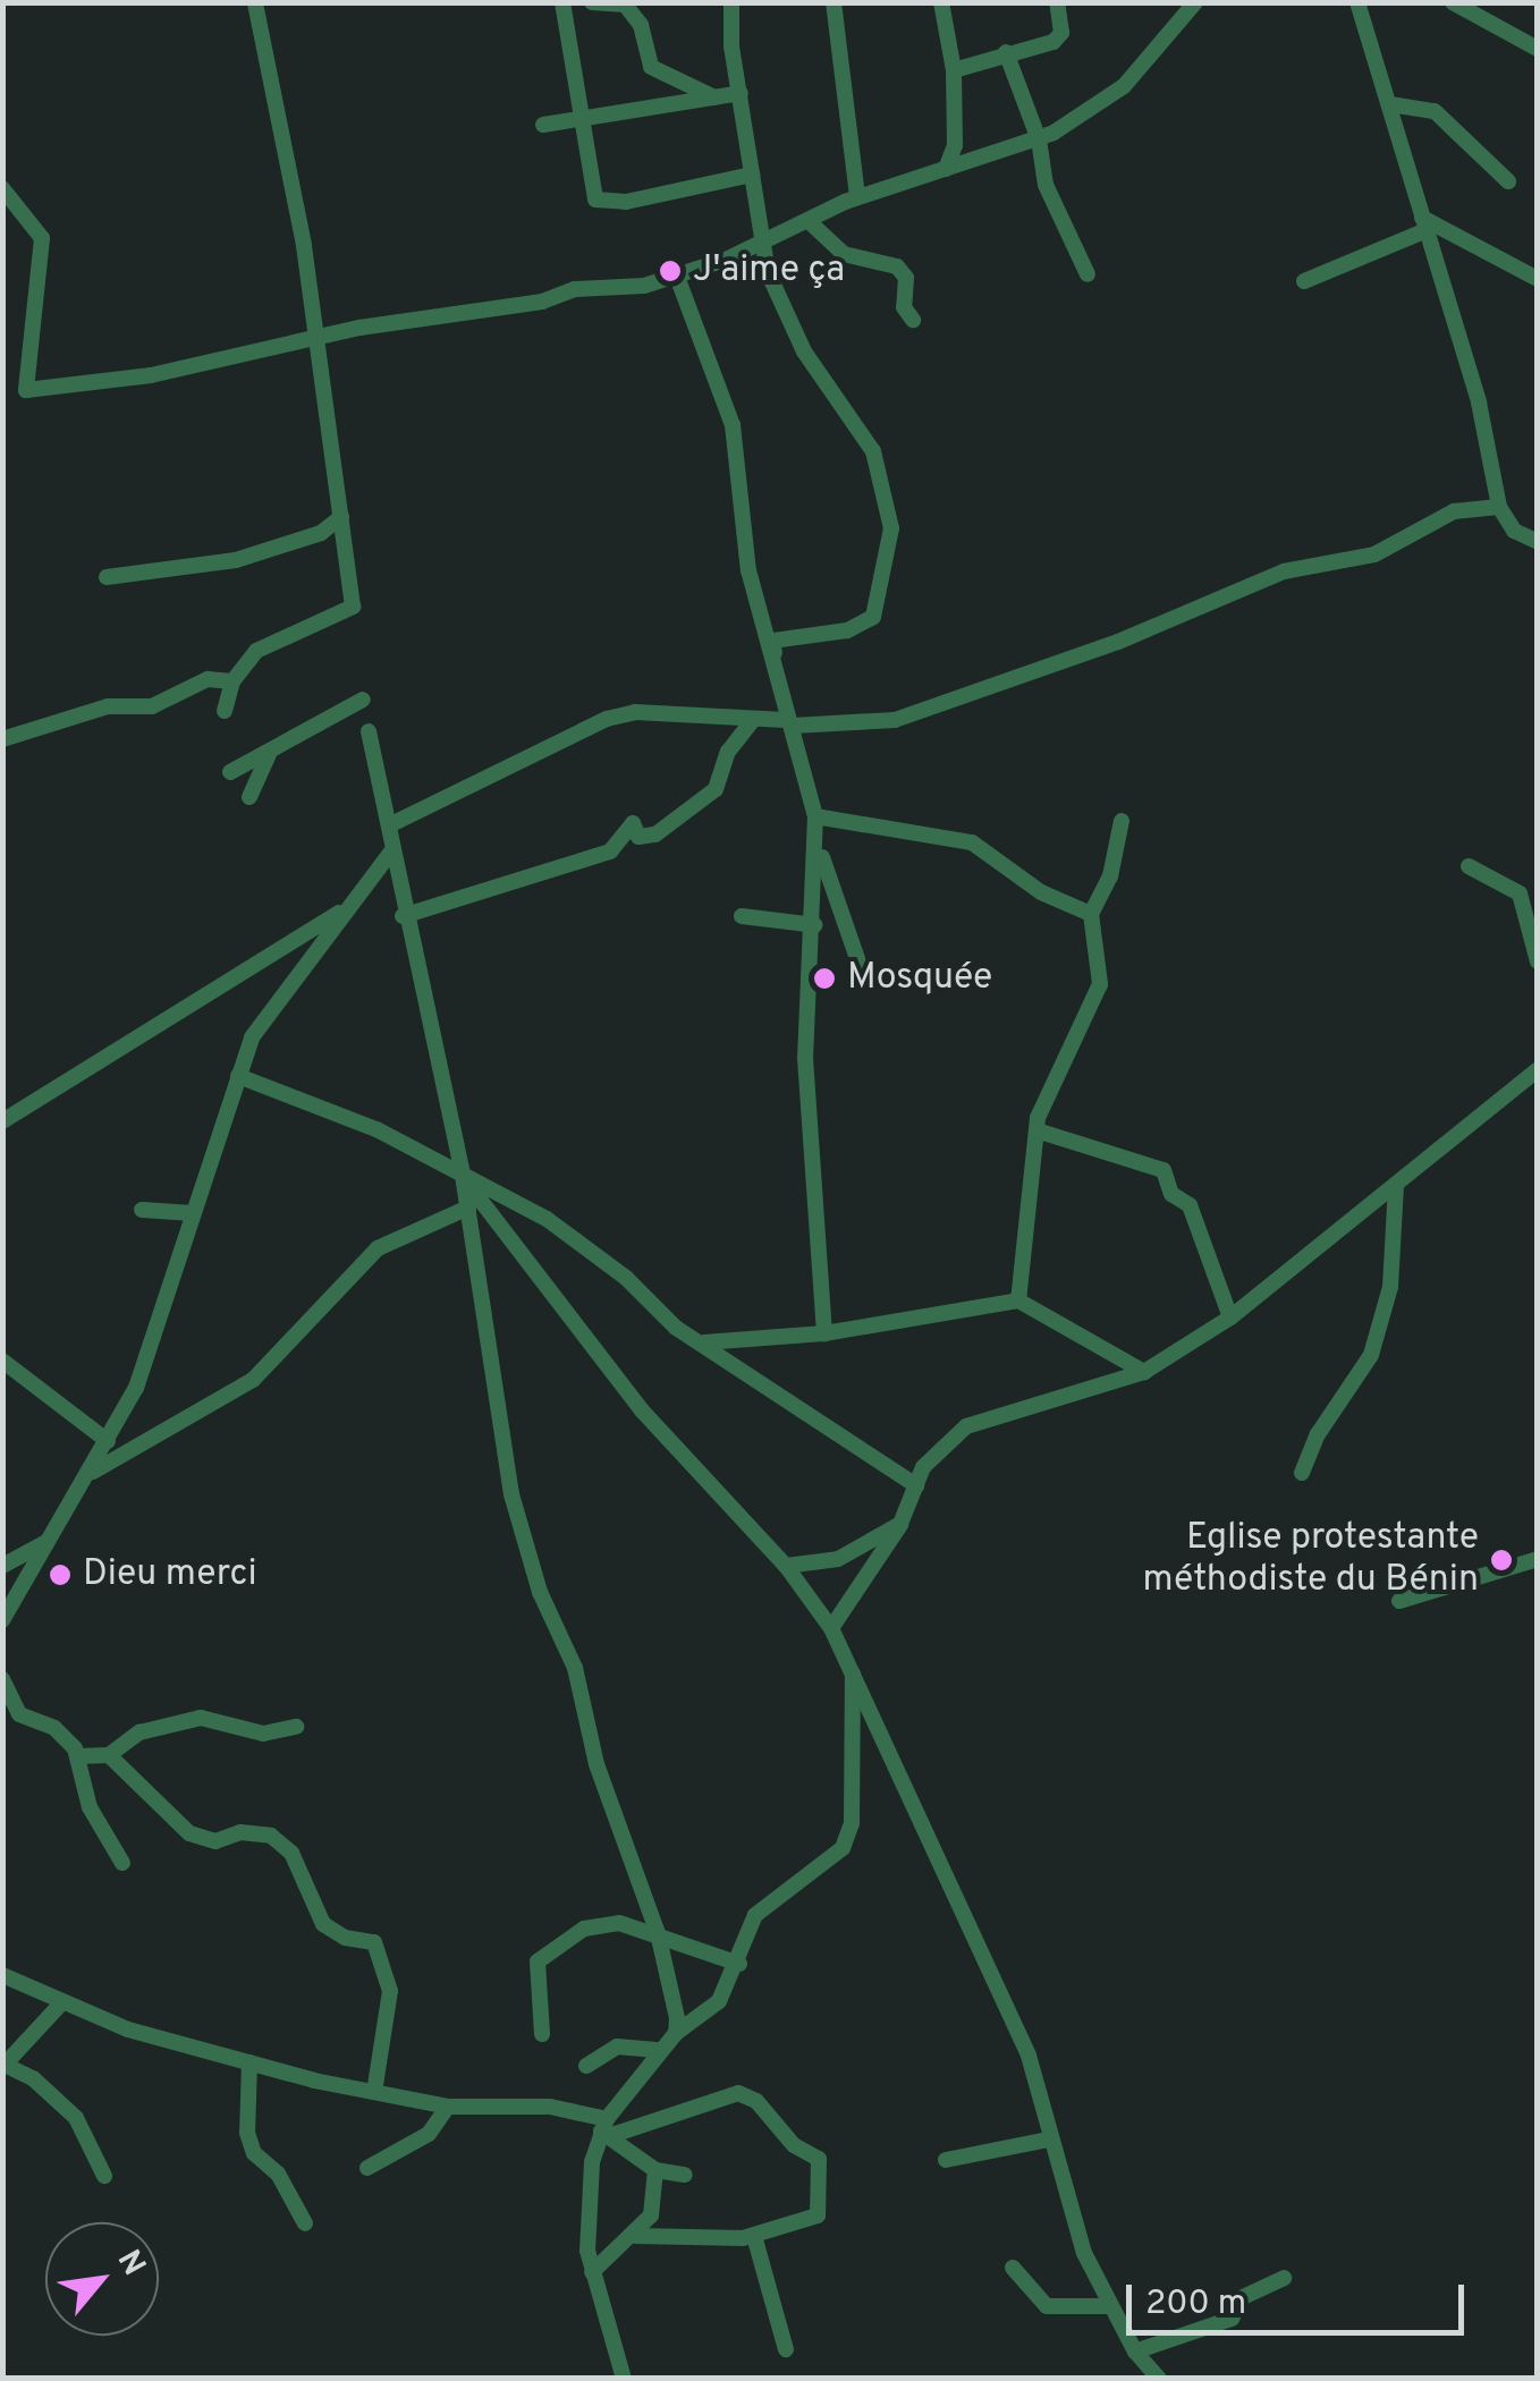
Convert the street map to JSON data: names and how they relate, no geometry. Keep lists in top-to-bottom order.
{
  "places": [
    "J'aime ça",
    "Mosquée",
    "Eglise protestante méthodiste du Bénin",
    "Dieu merci"
  ],
  "scale_bar": "200 m",
  "north": "top right"
}
